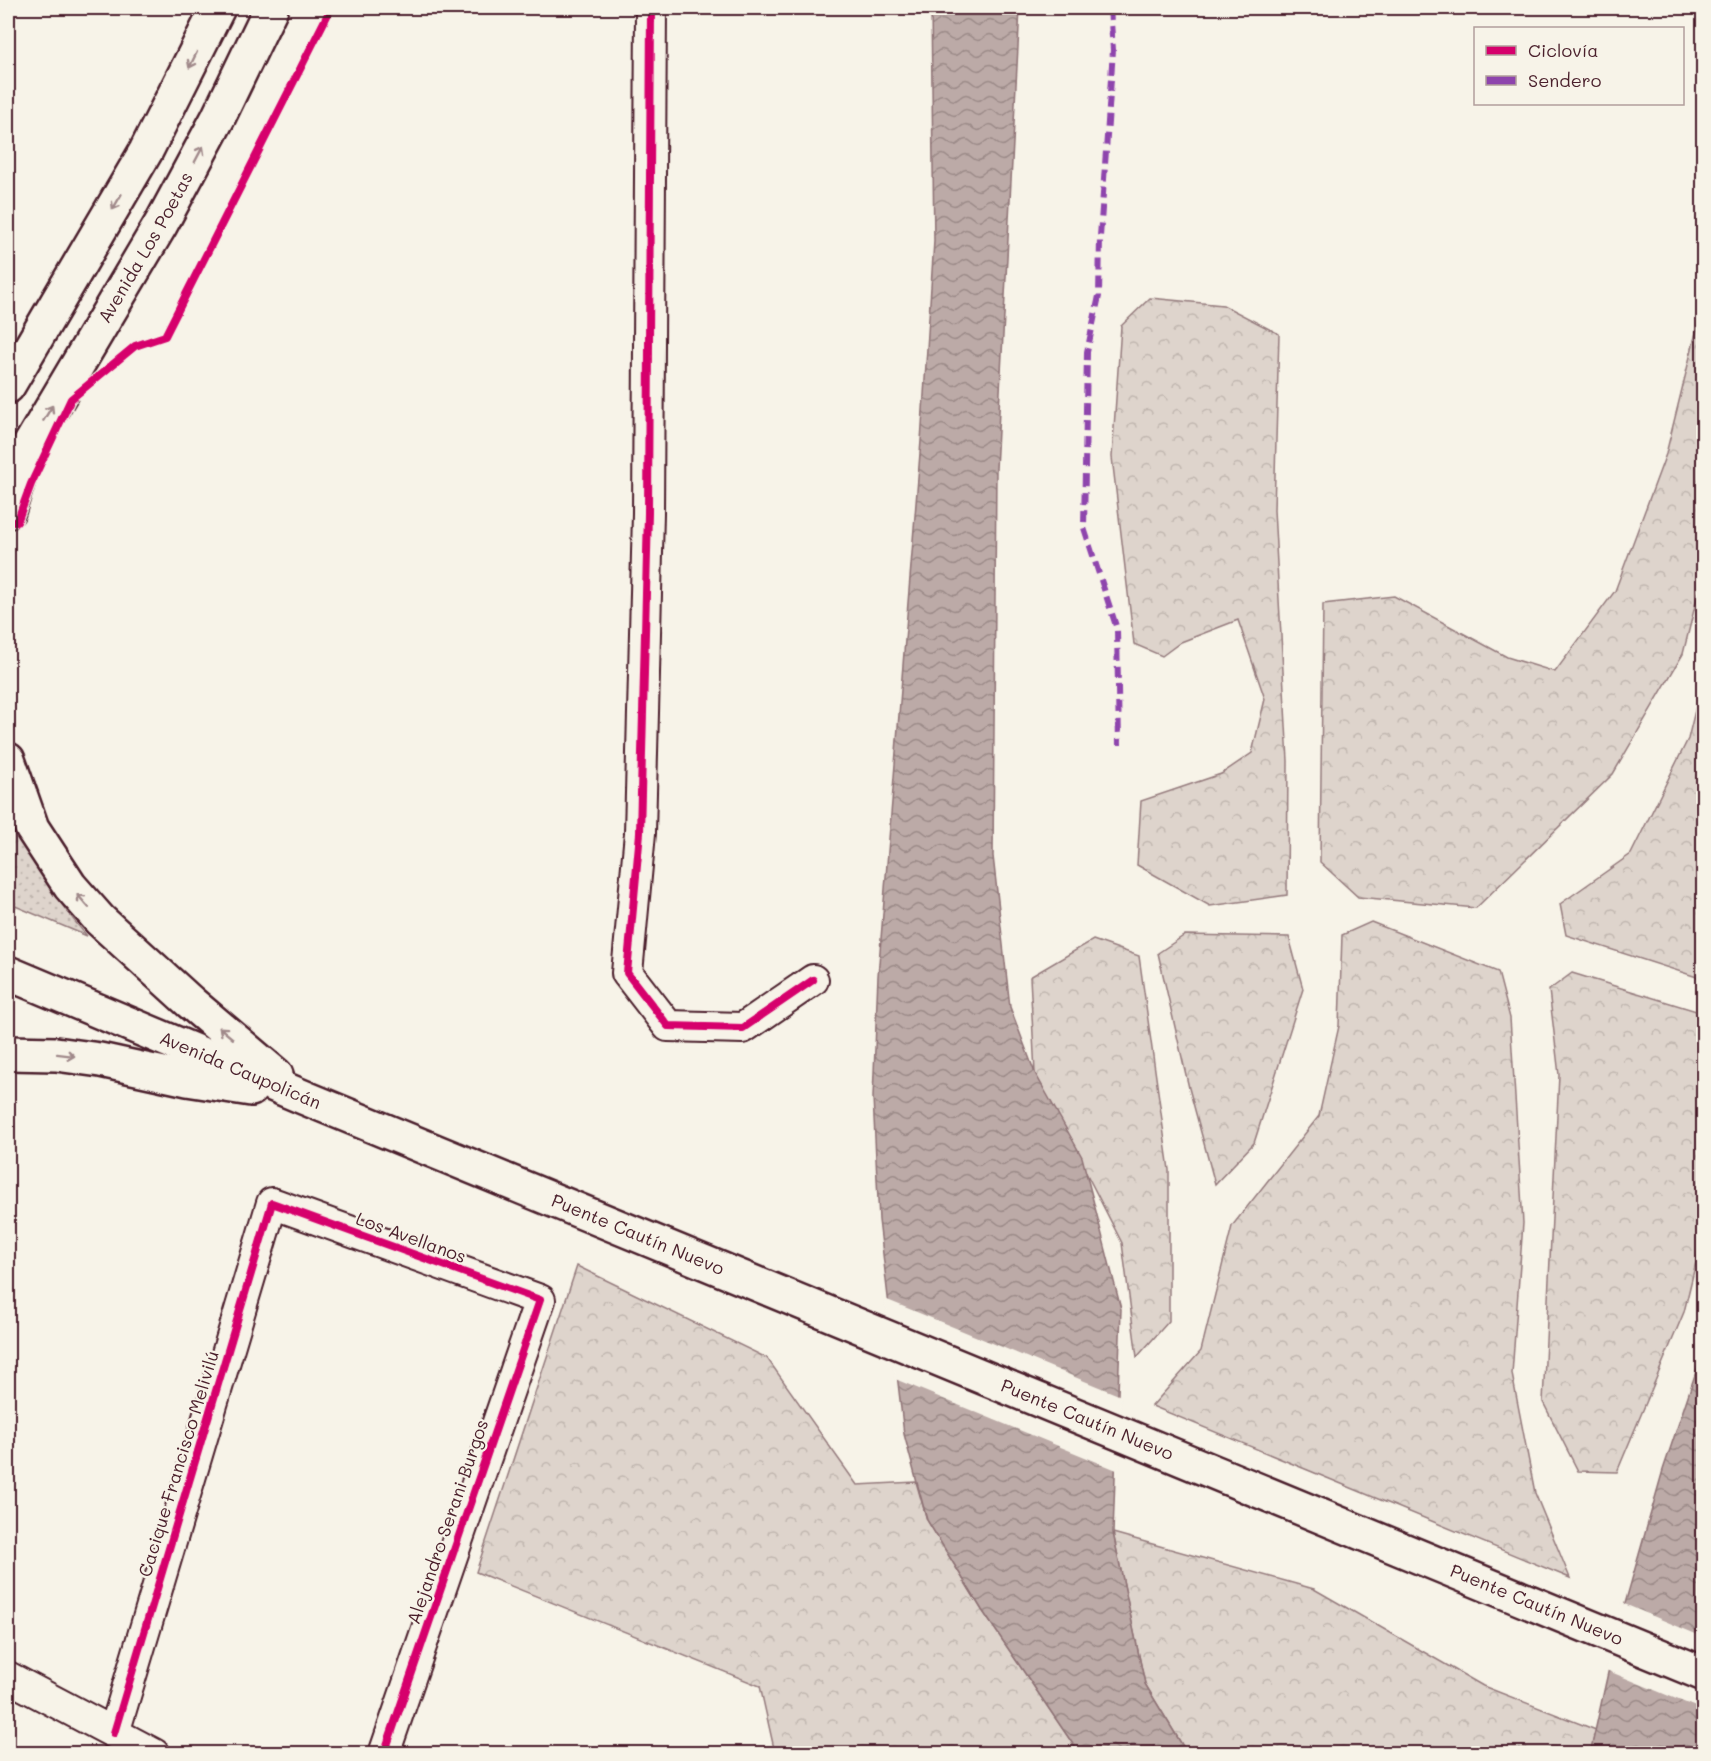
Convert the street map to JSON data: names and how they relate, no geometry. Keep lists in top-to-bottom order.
{
  "streets": {
    "main road": ["Avenida Los Poetas", "Avenida Caupolicán", "Puente Cautín Nuevo"],
    "street": ["Los Avellanos", "Cacique Francisco Melivilú", "Alejandro Serani Burgos"]
  },
  "crossings": [
    ["Avenida Caupolicán", "Puente Cautín Nuevo"],
    ["Los Avellanos", "Cacique Francisco Melivilú"],
    ["Los Avellanos", "Alejandro Serani Burgos"]
  ],
  "legend": ["Ciclovía", "Sendero"]
}
